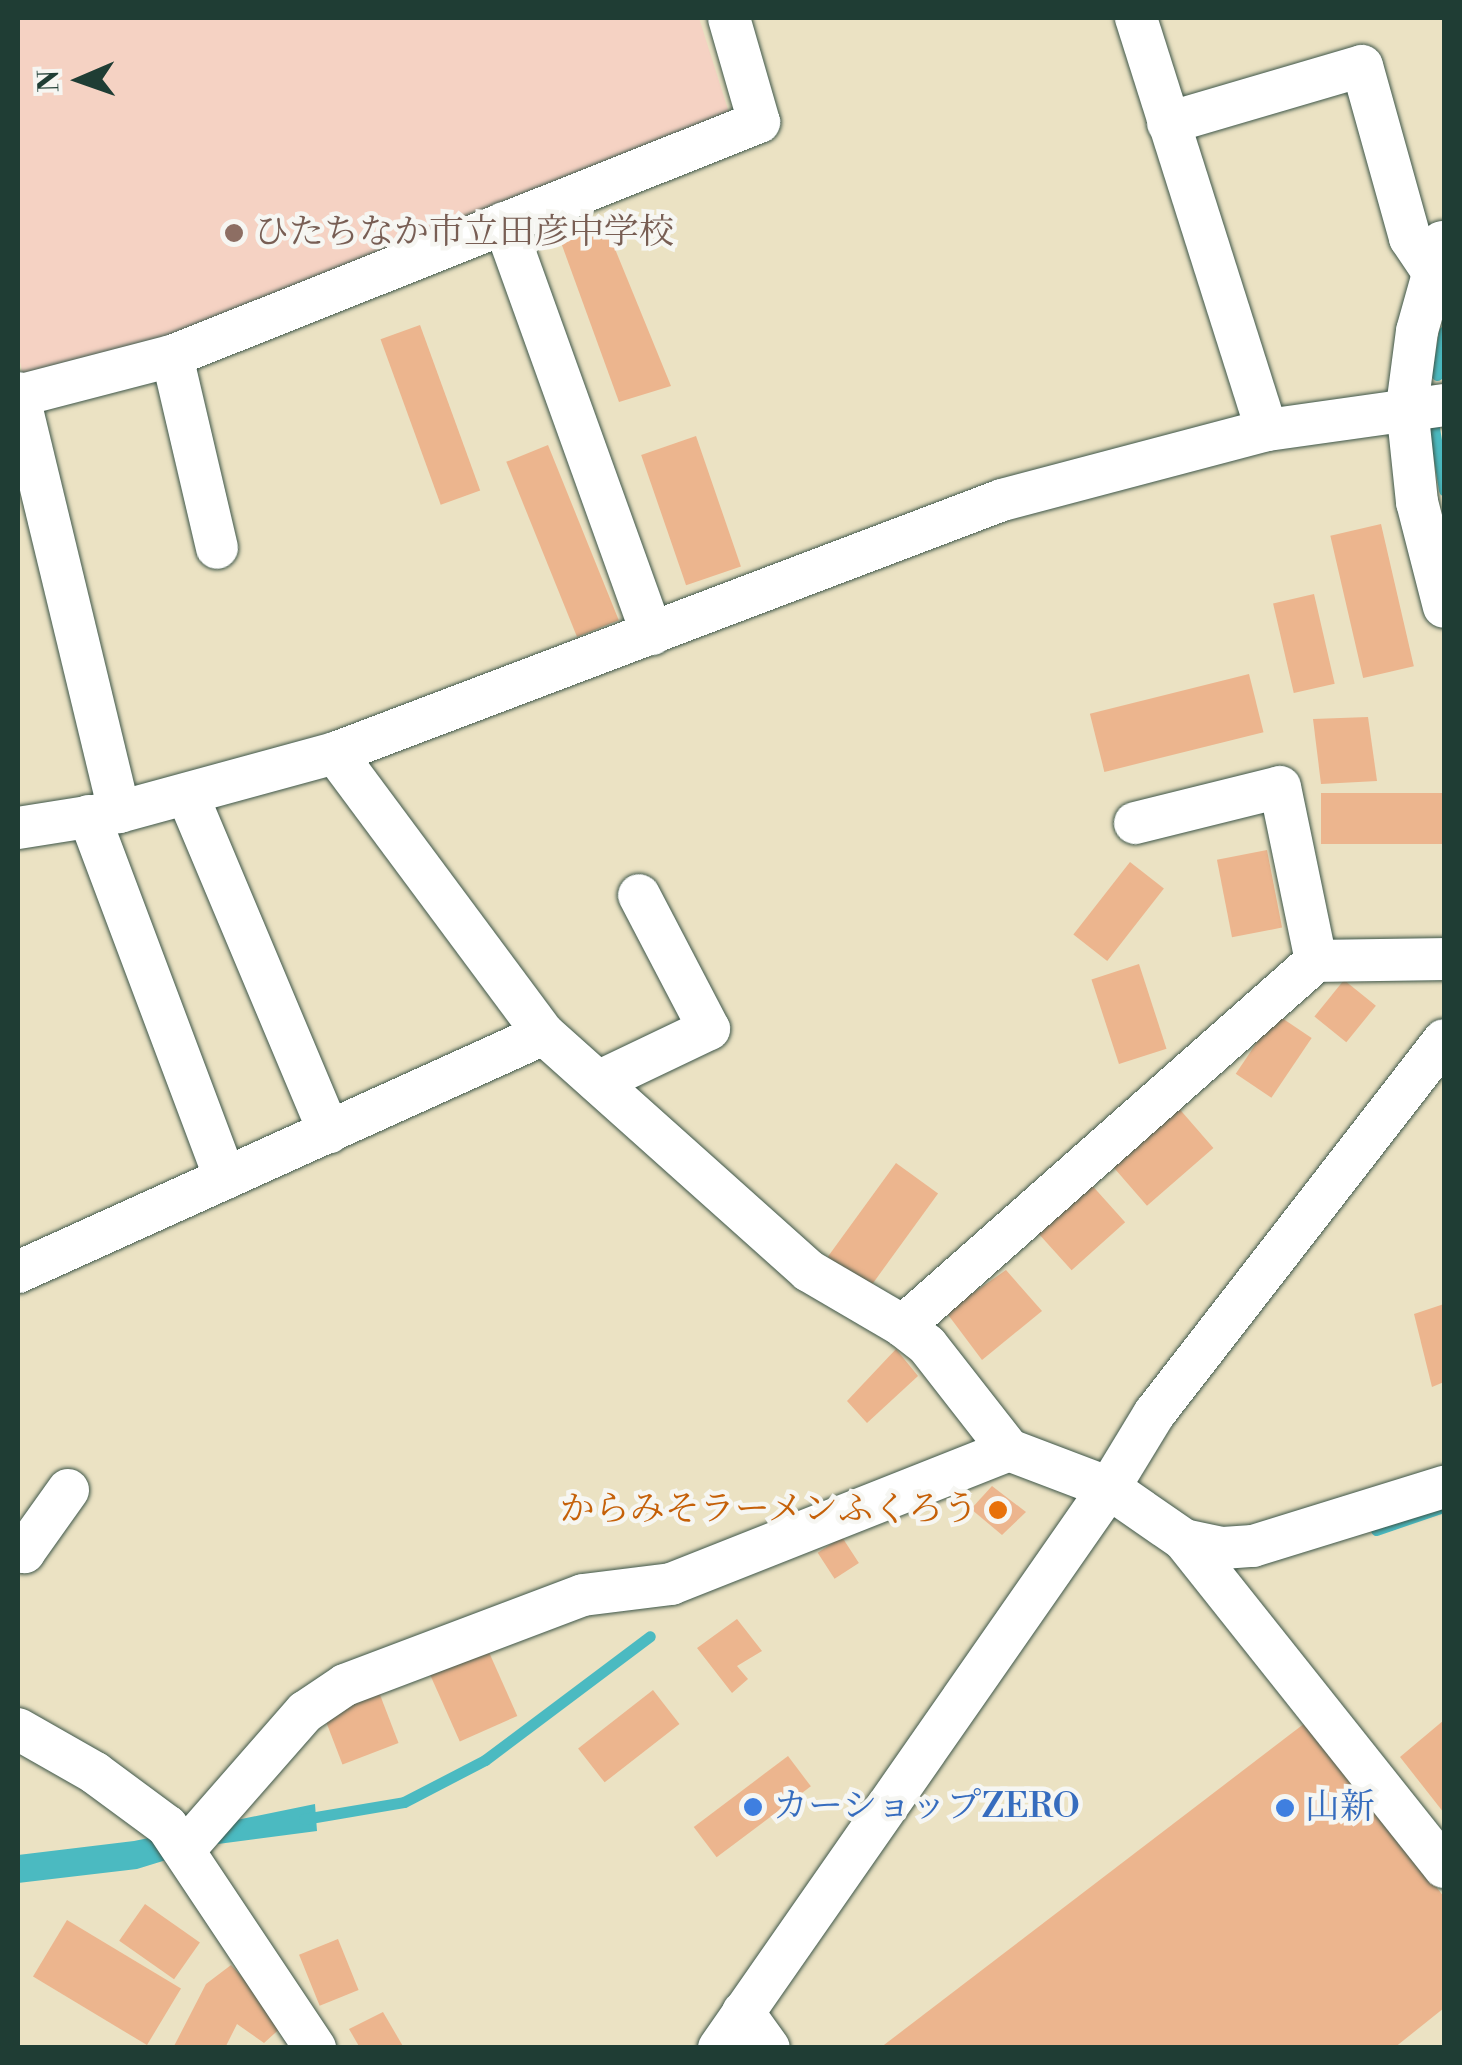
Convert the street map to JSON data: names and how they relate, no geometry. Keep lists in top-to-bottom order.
{
  "places": [
    "ひたちなか市立田彦中学校",
    "からみそラーメンふくろう",
    "カーショップZERO",
    "山新"
  ],
  "north": "left"
}
